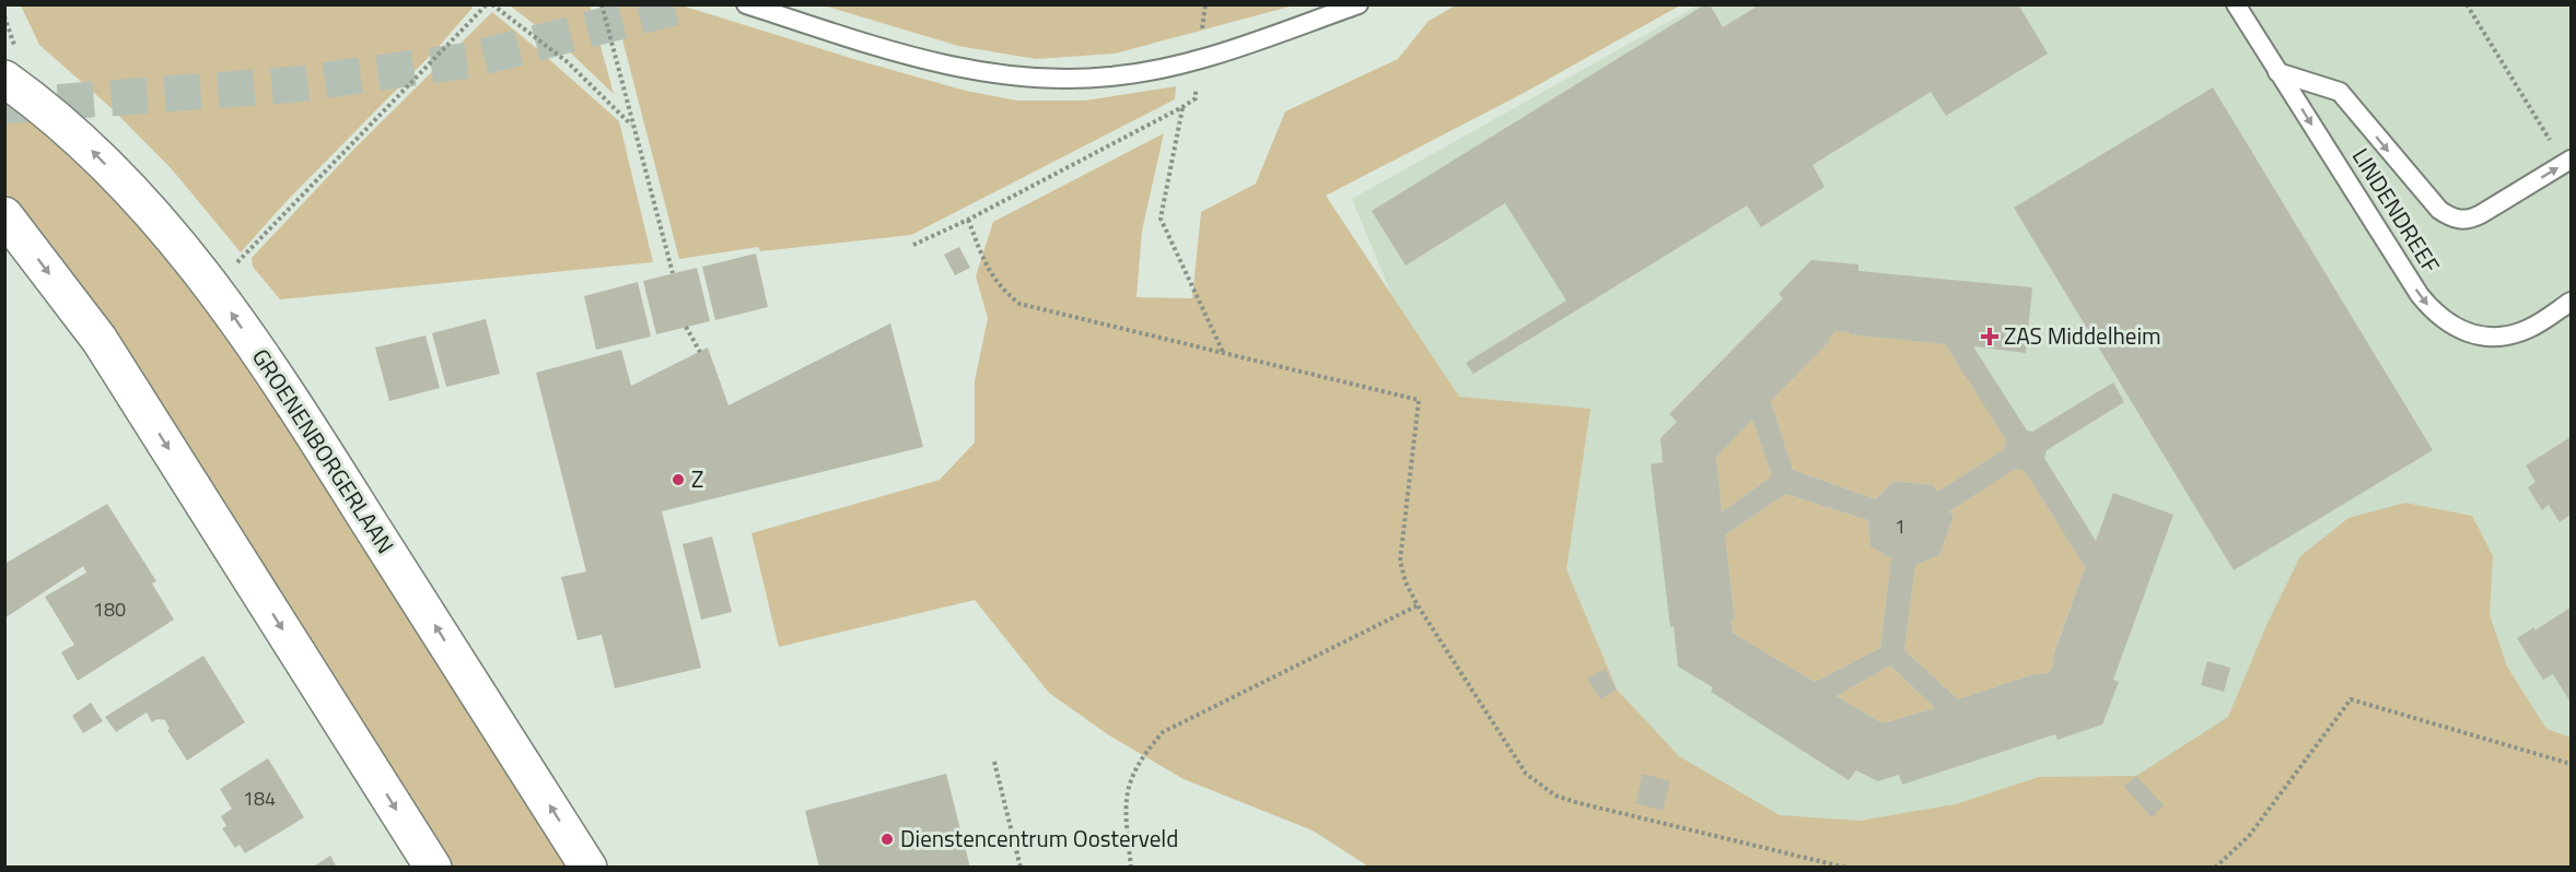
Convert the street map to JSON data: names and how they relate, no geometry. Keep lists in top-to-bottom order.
{
  "streets": {
    "street": ["GROENENBORGERLAAN"],
    "lane": ["LINDENDREEF"]
  },
  "one_way": ["LINDENDREEF"],
  "places": {
    "health": ["ZAS Middelheim"],
    "other": ["Z", "Dienstencentrum Oosterveld"]
  },
  "house_numbers": ["1", "180", "184"]
}
